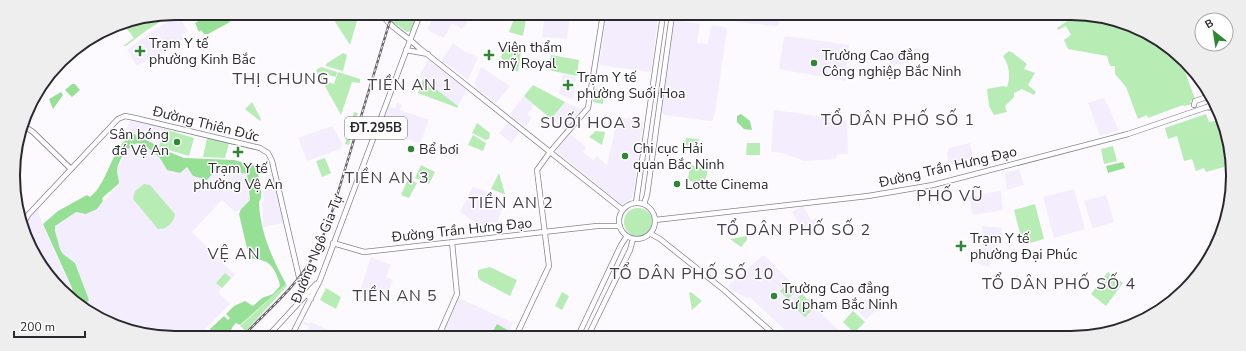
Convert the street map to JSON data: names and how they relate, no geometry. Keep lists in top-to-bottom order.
{
  "streets": {
    "main road": [
      "Đường Thiên Đức",
      "ĐT.295B",
      "Đường Trần Hưng Đạo",
      "Đường Ngô Gia Tự"
    ]
  },
  "crossings": [
    ["Đường Trần Hưng Đạo", "Đường Ngô Gia Tự"]
  ],
  "districts": [
    "THỊ CHUNG",
    "TIỀN AN 1",
    "TỔ DÂN PHỐ SỐ 1",
    "SUỐI HOA 3",
    "TIỀN AN 3",
    "PHỐ VŨ",
    "TIỀN AN 2",
    "TỔ DÂN PHỐ SỐ 2",
    "VỆ AN",
    "TỔ DÂN PHỐ SỐ 10",
    "TỔ DÂN PHỐ SỐ 4",
    "TIỀN AN 5"
  ],
  "places": {
    "health": [
      "Trạm Y tế phường Kinh Bắc",
      "Viện thẩm mỹ Royal",
      "Trạm Y tế phường Suối Hoa",
      "Trạm Y tế phường Vệ An",
      "Trạm Y tế phường Đại Phúc"
    ],
    "other": [
      "Trường Cao đẳng Công nghiệp Bắc Ninh",
      "Sân bóng đá Vệ An",
      "Bể bơi",
      "Chi cục Hải quan Bắc Ninh",
      "Lotte Cinema",
      "Trường Cao đẳng Sư phạm Bắc Ninh"
    ]
  },
  "scale_bar": "200 m",
  "north": "top left"
}
